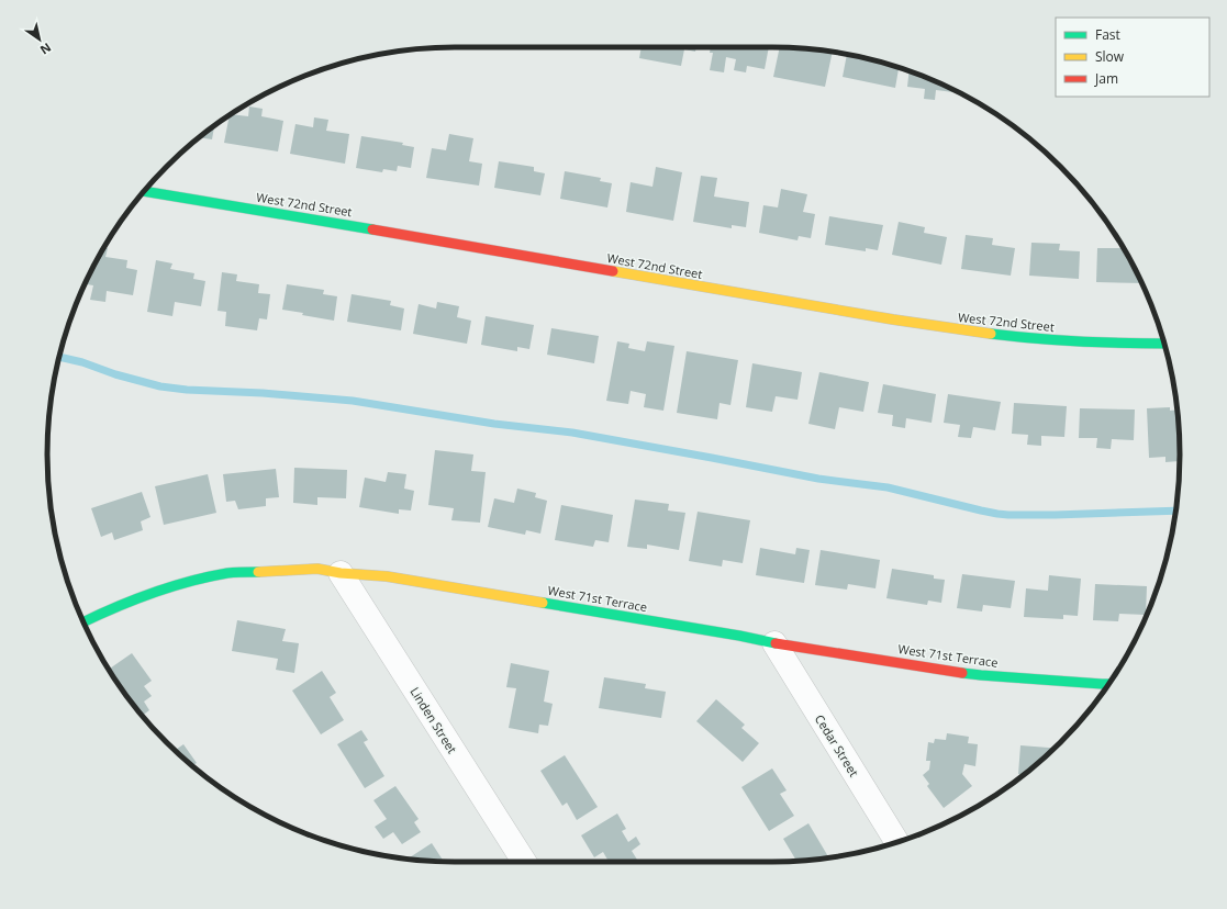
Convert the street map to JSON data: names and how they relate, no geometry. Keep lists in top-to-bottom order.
{
  "streets": {
    "street": [
      "West 72nd Street",
      "West 71st Terrace",
      "Linden Street",
      "Cedar Street"
    ]
  },
  "crossings": [
    ["West 71st Terrace", "Linden Street"],
    ["West 71st Terrace", "Cedar Street"]
  ],
  "legend": ["Fast", "Slow", "Jam"],
  "north": "bottom right"
}
